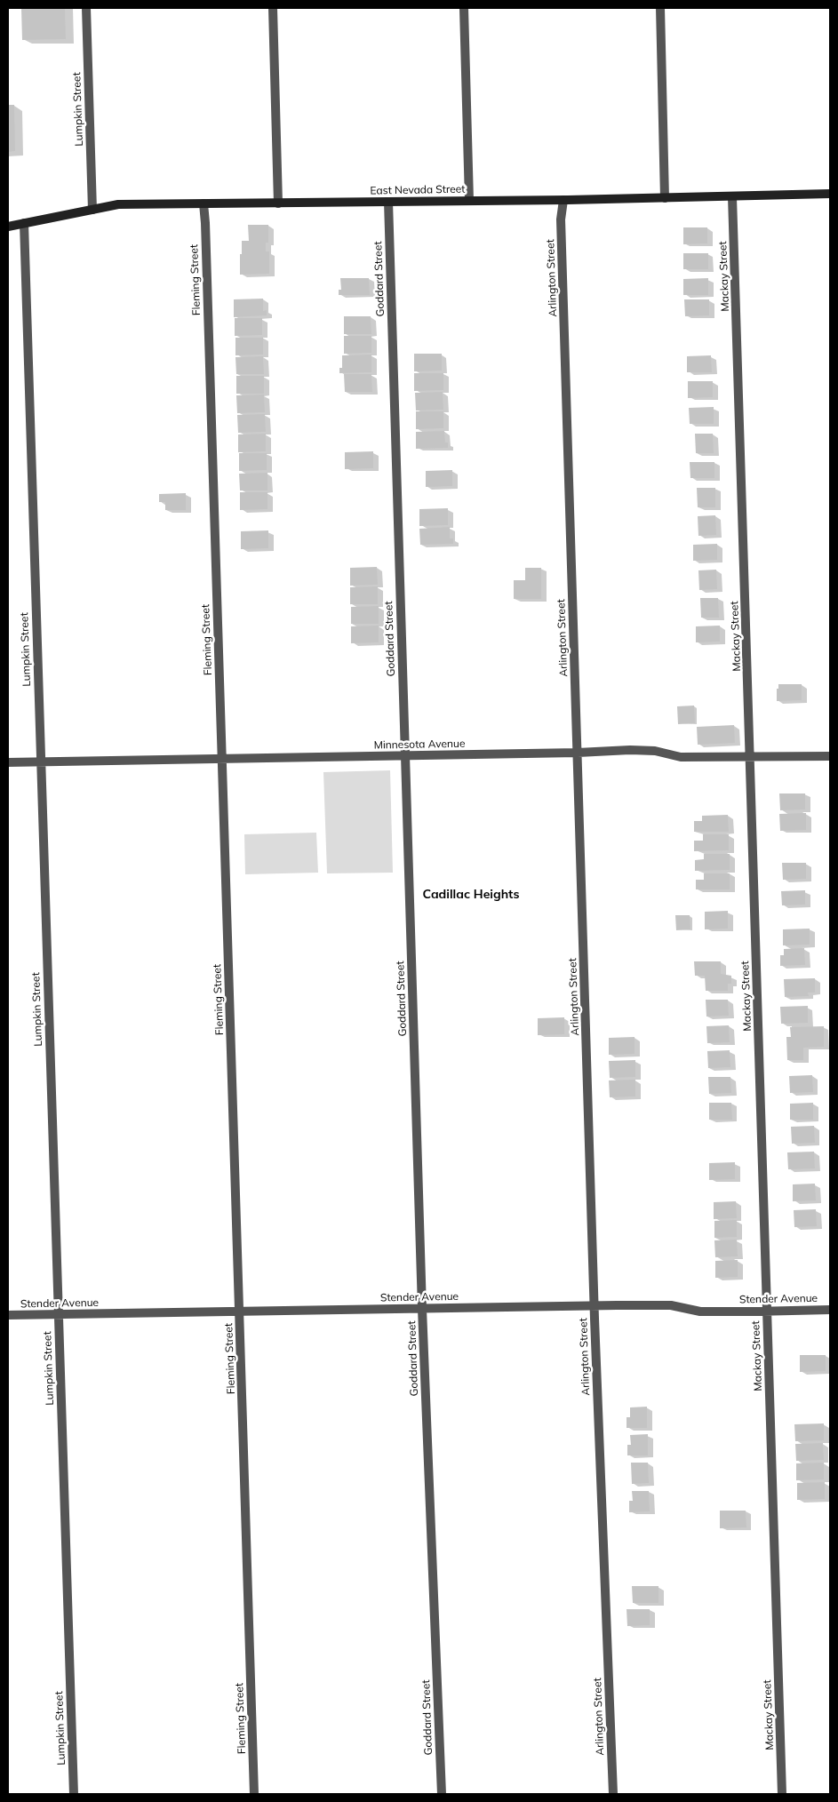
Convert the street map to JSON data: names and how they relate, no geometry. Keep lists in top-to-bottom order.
{
  "streets": {
    "street": [
      "Lumpkin Street",
      "East Nevada Street",
      "Mackay Street",
      "Arlington Street",
      "Goddard Street",
      "Fleming Street",
      "Minnesota Avenue",
      "Stender Avenue"
    ]
  },
  "crossings": [
    ["Lumpkin Street", "East Nevada Street"],
    ["Lumpkin Street", "Minnesota Avenue"],
    ["Lumpkin Street", "Stender Avenue"],
    ["East Nevada Street", "Mackay Street"],
    ["East Nevada Street", "Arlington Street"],
    ["East Nevada Street", "Goddard Street"],
    ["East Nevada Street", "Fleming Street"],
    ["Mackay Street", "Minnesota Avenue"],
    ["Mackay Street", "Stender Avenue"],
    ["Arlington Street", "Minnesota Avenue"],
    ["Arlington Street", "Stender Avenue"],
    ["Goddard Street", "Minnesota Avenue"],
    ["Goddard Street", "Stender Avenue"],
    ["Fleming Street", "Minnesota Avenue"],
    ["Fleming Street", "Stender Avenue"]
  ],
  "districts": ["Cadillac Heights"]
}
